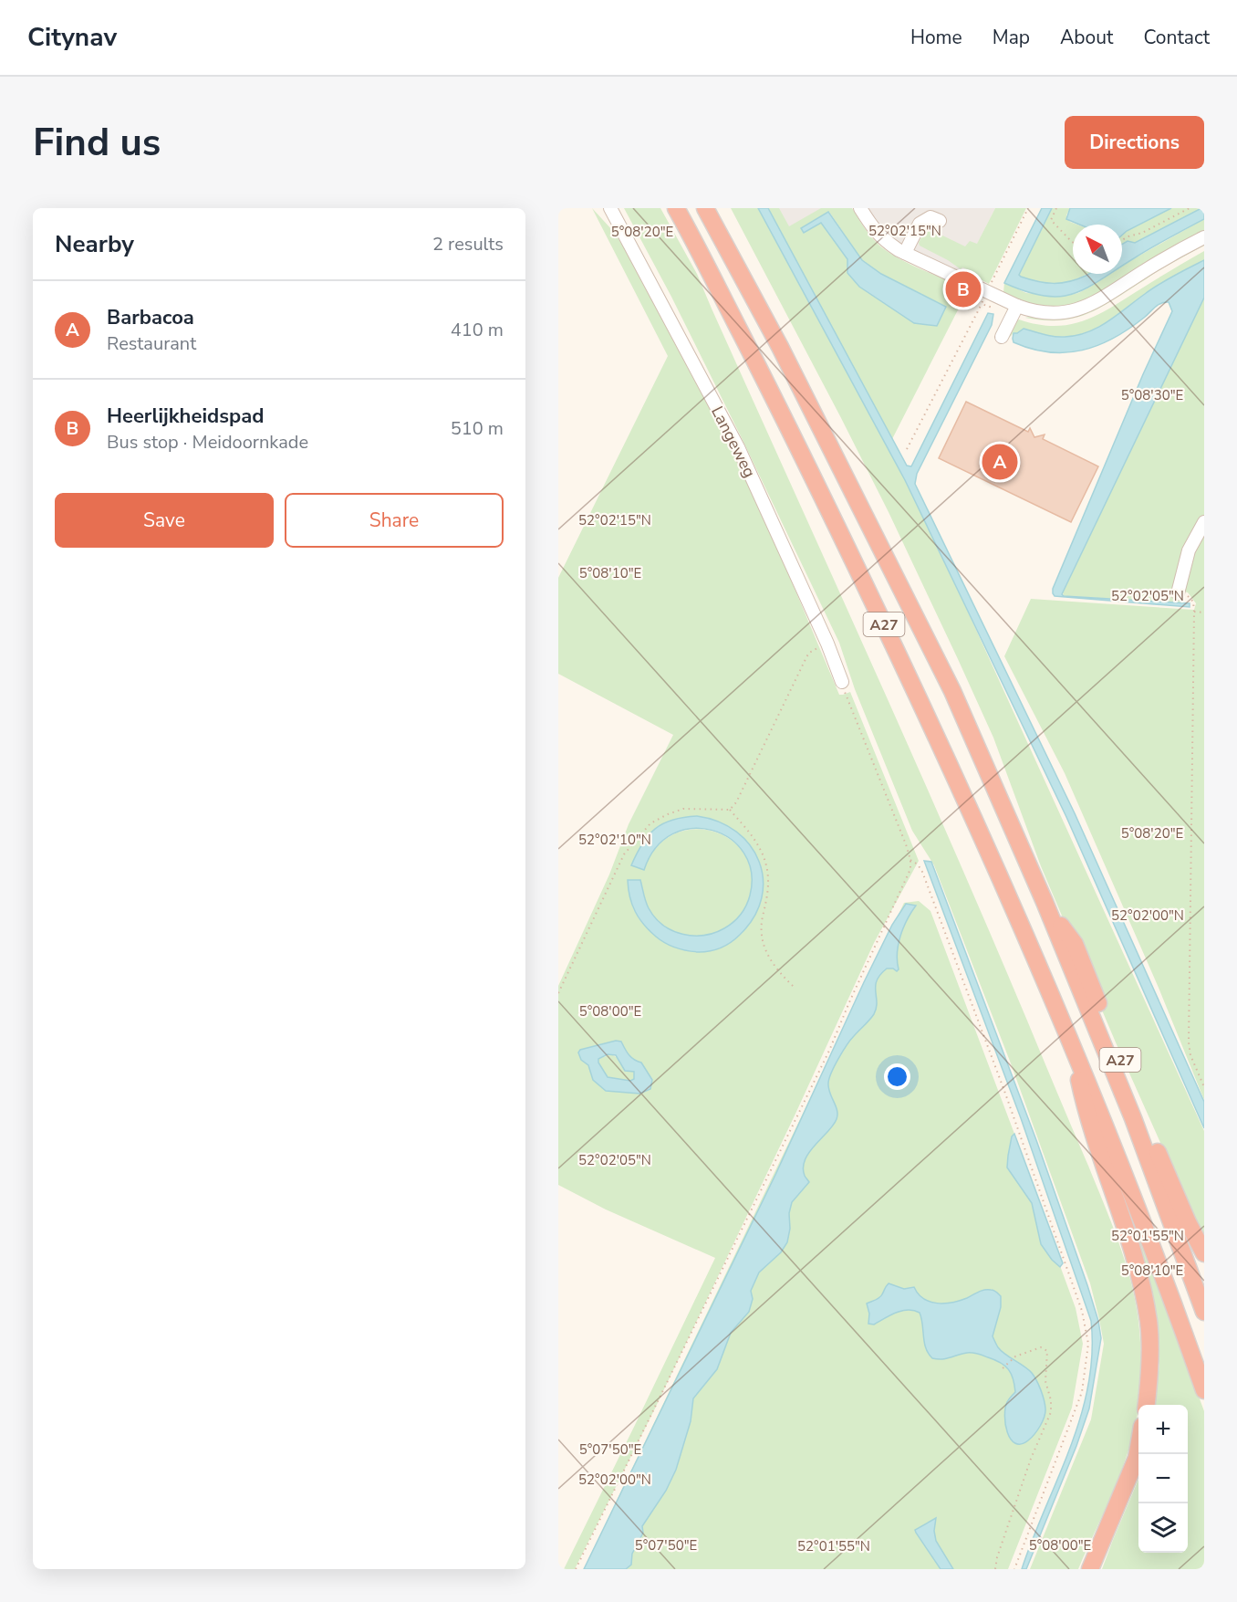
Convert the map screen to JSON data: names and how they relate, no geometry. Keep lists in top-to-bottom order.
{
  "streets": {
    "highway": ["A27"],
    "street": ["Langeweg"]
  },
  "north": "top left",
  "page": {
    "header": "Citynav",
    "nav": [
      "Home",
      "Map",
      "About",
      "Contact"
    ],
    "buttons": [
      "Directions",
      ["Save", "Share"]
    ],
    "title": "Find us",
    "heading": ["Nearby", "2 results"],
    "pins": ["B", "A"],
    "list": [
      {
        "mark": "A",
        "name": "Barbacoa",
        "note": "Restaurant",
        "value": "410 m"
      },
      {
        "mark": "B",
        "name": "Heerlijkheidspad",
        "note": "Bus stop · Meidoornkade",
        "value": "510 m"
      }
    ],
    "map_buttons": ["+", "−"]
  },
  "coordinates": [
    "52°02'15\"N",
    "5°08'20\"E",
    "5°08'30\"E",
    "5°08'10\"E",
    "52°02'05\"N",
    "52°02'10\"N",
    "52°02'00\"N",
    "5°08'00\"E",
    "52°01'55\"N",
    "5°07'50\"E"
  ]
}
